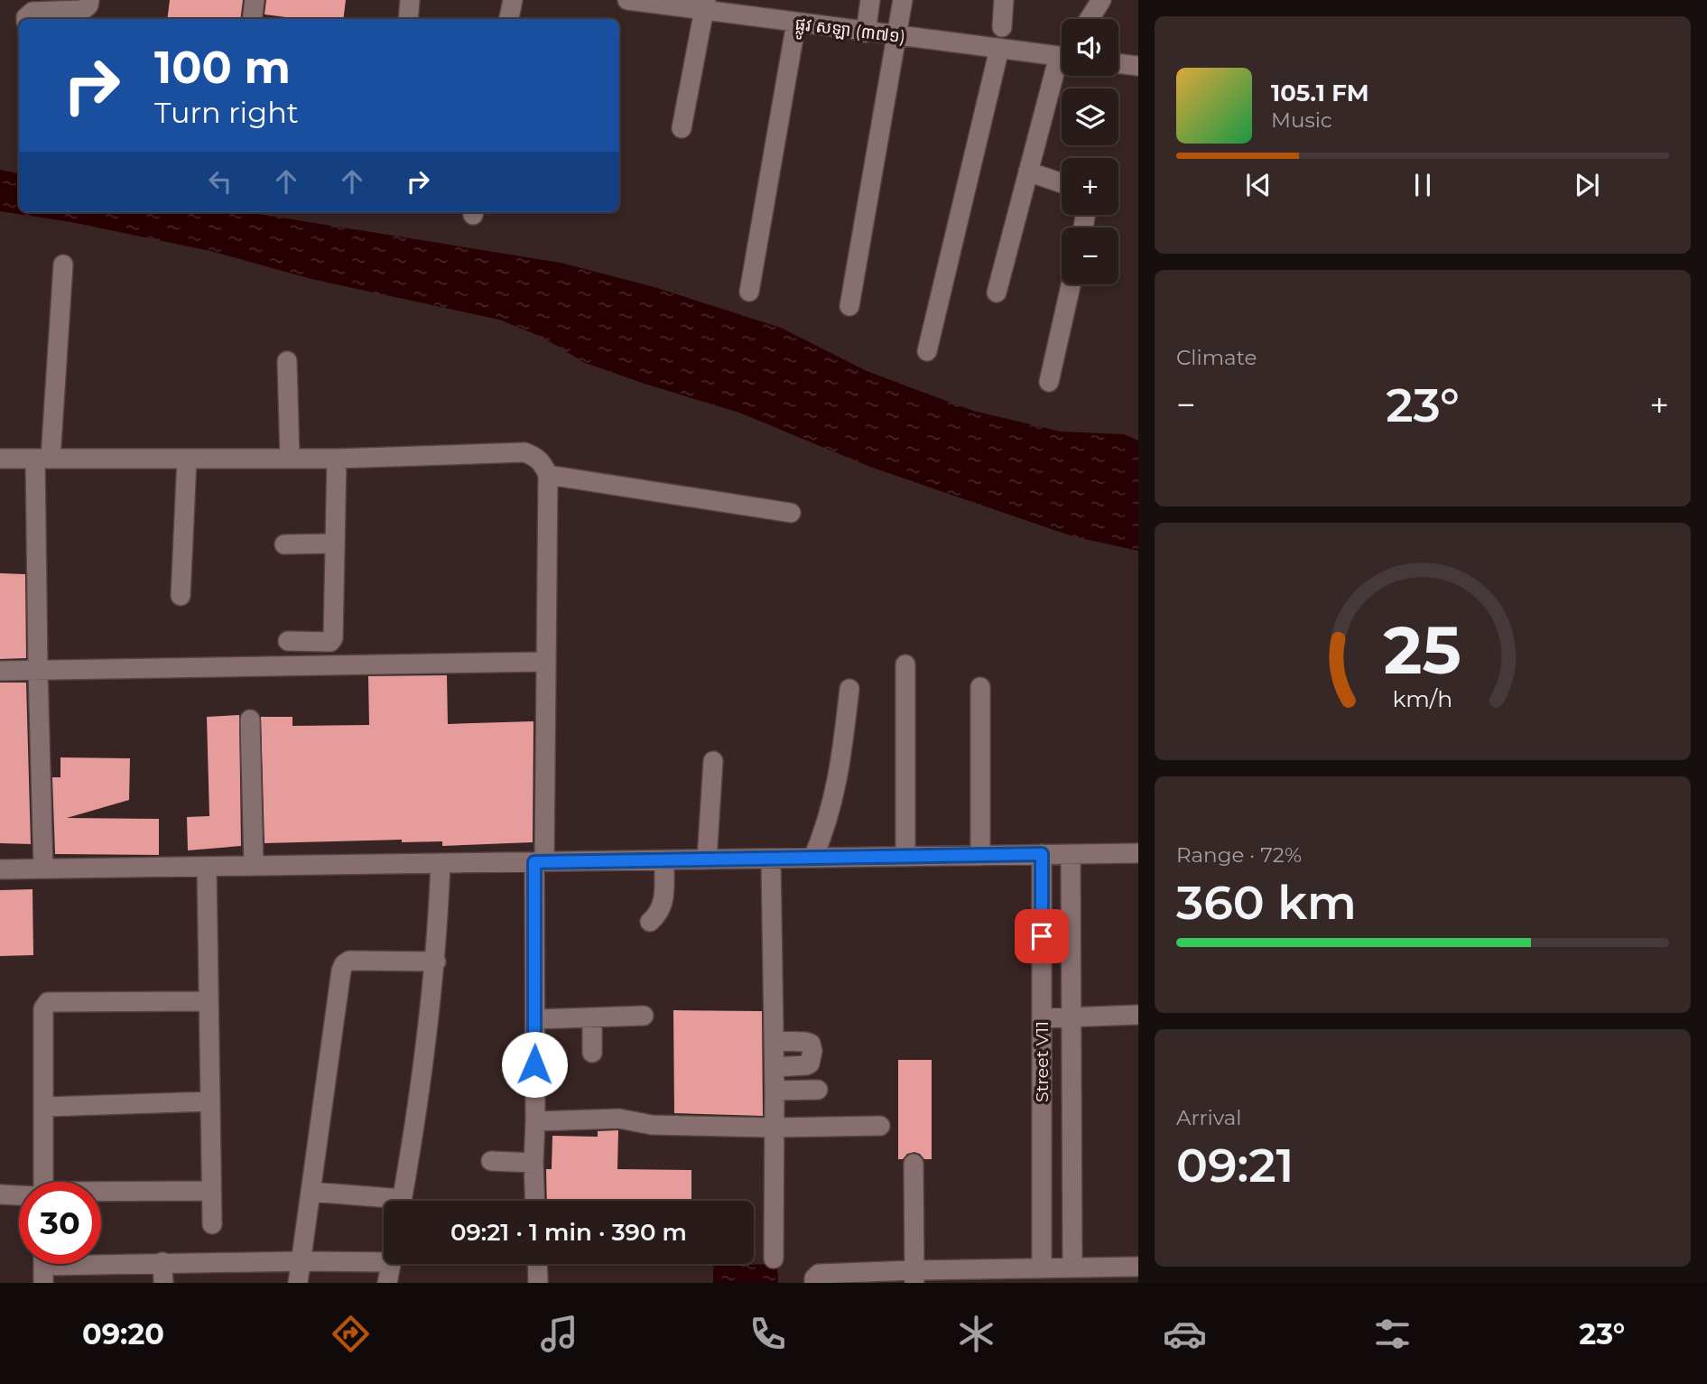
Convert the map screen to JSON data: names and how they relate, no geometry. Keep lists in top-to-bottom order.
{
  "streets": {
    "street": ["ផ្លូវ សឡា (៣៧១)", "Street V11"]
  },
  "page": {
    "map_buttons": ["+", "−"],
    "turn": ["100 m", "Turn right"],
    "song": ["105.1 FM", "Music"],
    "tile": [
      "Climate",
      ["Range · 72%", "360 km"],
      ["Arrival", "09:21"]
    ],
    "heat": ["−", "23°", "+"],
    "limit": "30",
    "trip": "09:21 · 1 min · 390 m",
    "tabs": ["09:20", "23°"],
    "gauge": ["25", "km/h"]
  }
}
